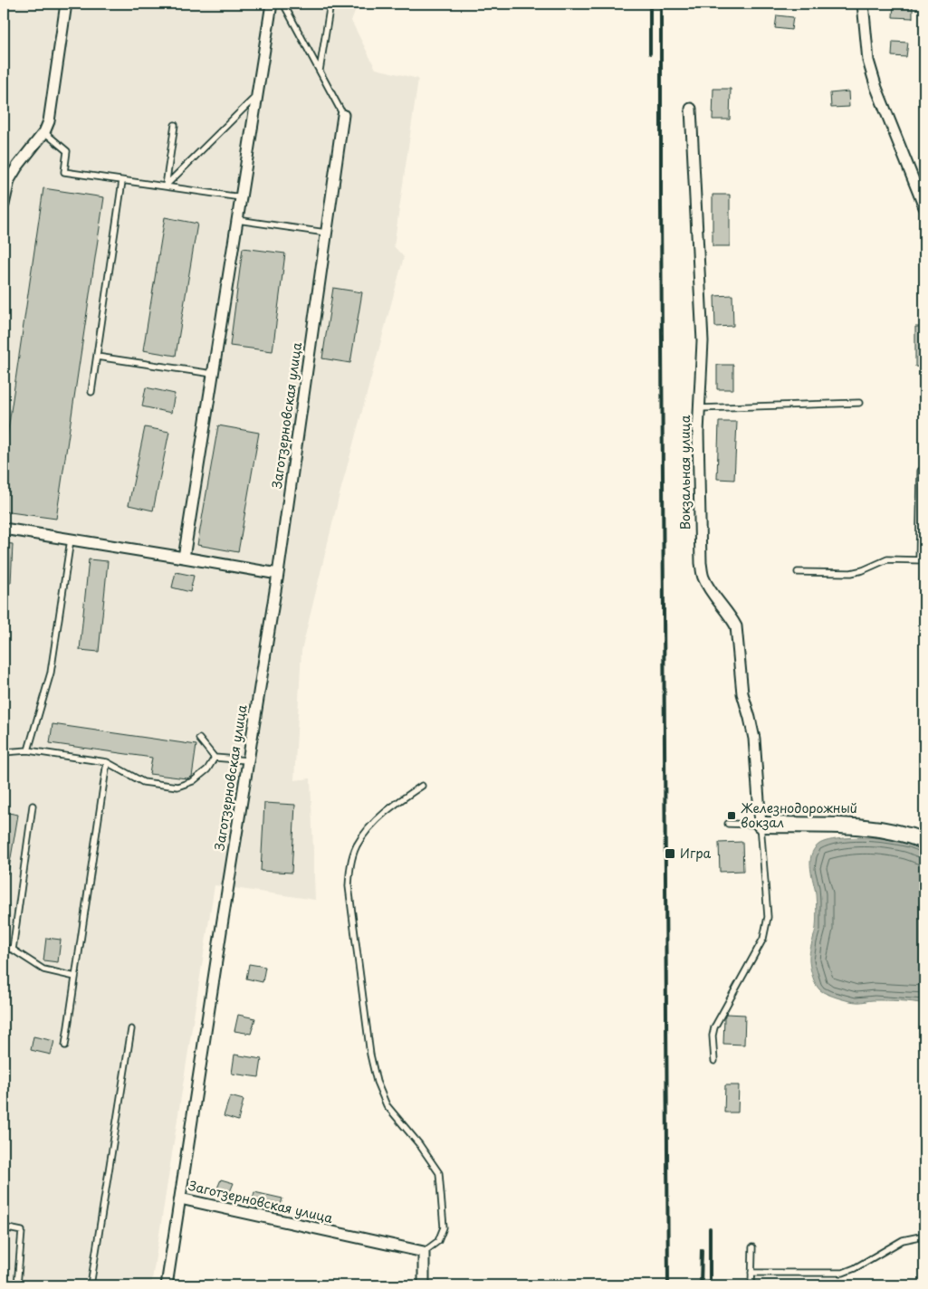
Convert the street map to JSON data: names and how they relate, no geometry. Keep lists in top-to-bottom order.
{
  "streets": {
    "street": ["Заготзерновская улица", "Вокзальная улица"]
  },
  "places": {
    "transit": ["Железнодорожный вокзал", "Игра"]
  }
}
